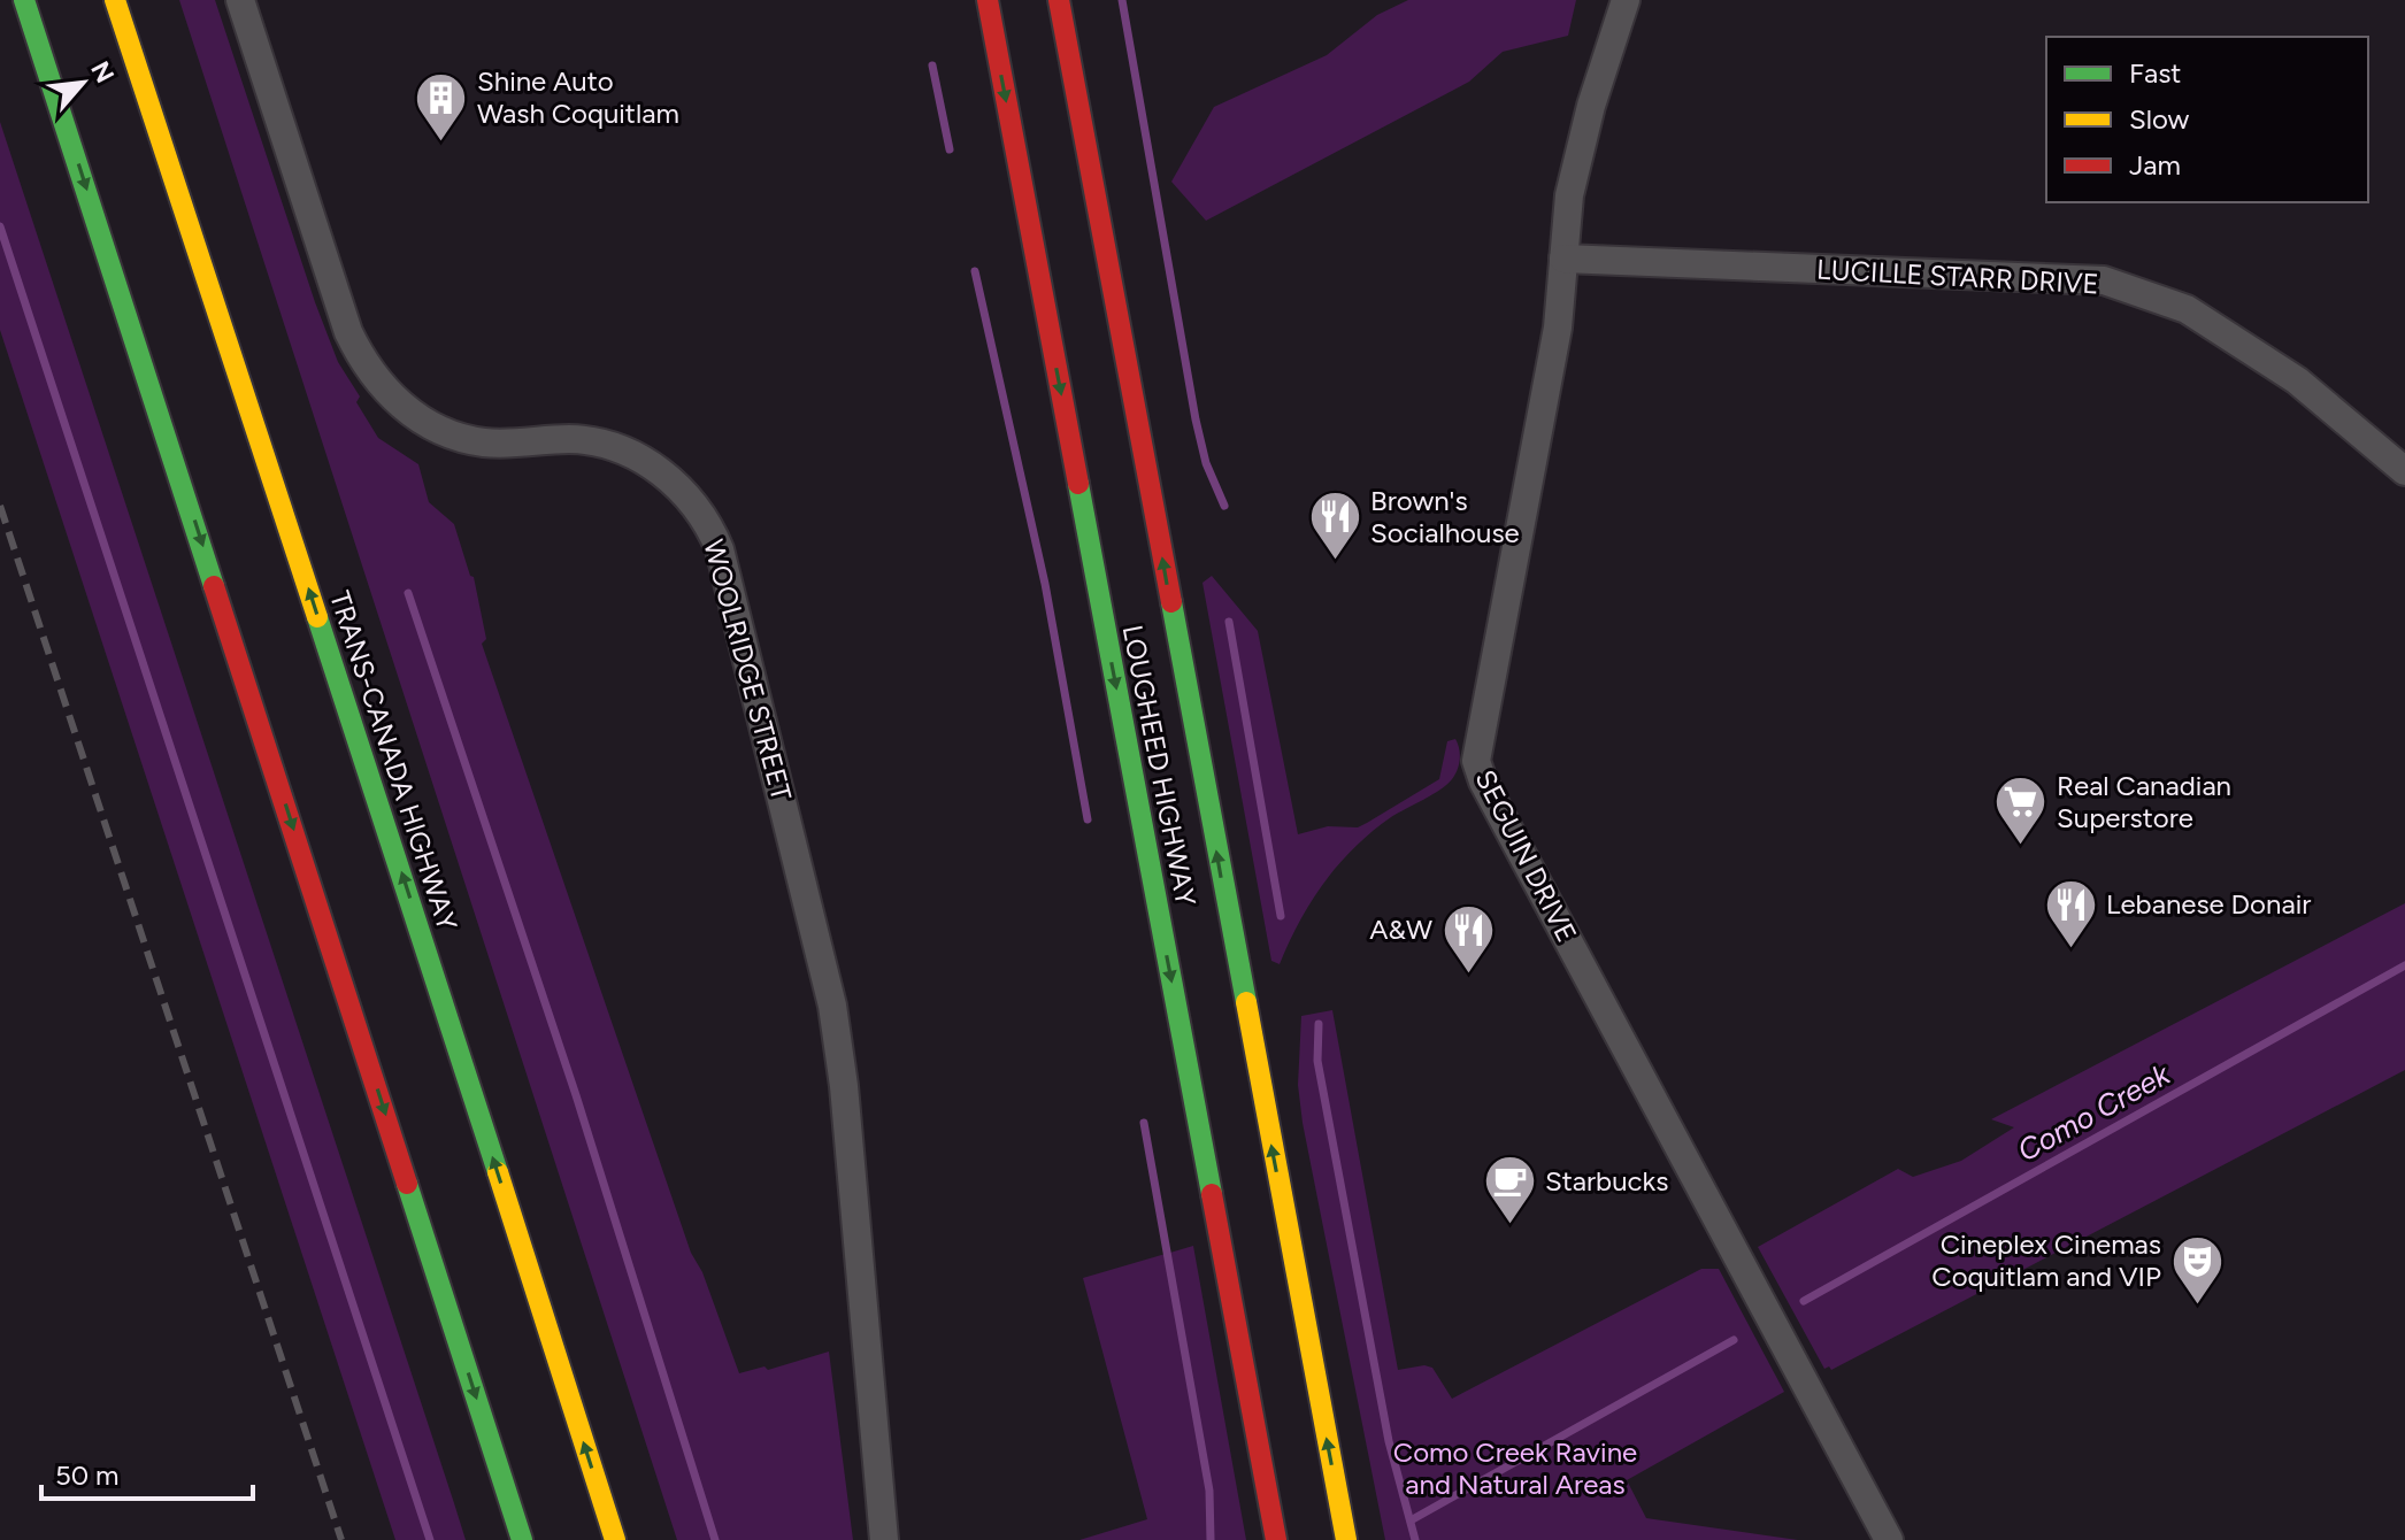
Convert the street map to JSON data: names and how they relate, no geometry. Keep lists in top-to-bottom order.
{
  "streets": {
    "main road": ["TRANS-CANADA HIGHWAY", "LOUGHEED HIGHWAY"],
    "street": ["LUCILLE STARR DRIVE", "WOOLRIDGE STREET", "SEGUIN DRIVE"]
  },
  "crossings": [
    ["LUCILLE STARR DRIVE", "SEGUIN DRIVE"]
  ],
  "water": ["Como Creek"],
  "parks": ["Como Creek Ravine and Natural Areas"],
  "places": {
    "building": ["Shine Auto Wash Coquitlam"],
    "restaurant": ["Brown's Socialhouse", "Lebanese Donair", "A&W"],
    "supermarket": ["Real Canadian Superstore"],
    "cafe": ["Starbucks"],
    "theatre": ["Cineplex Cinemas Coquitlam and VIP"]
  },
  "legend": ["Fast", "Slow", "Jam"],
  "scale_bar": "50 m",
  "north": "top right"
}
